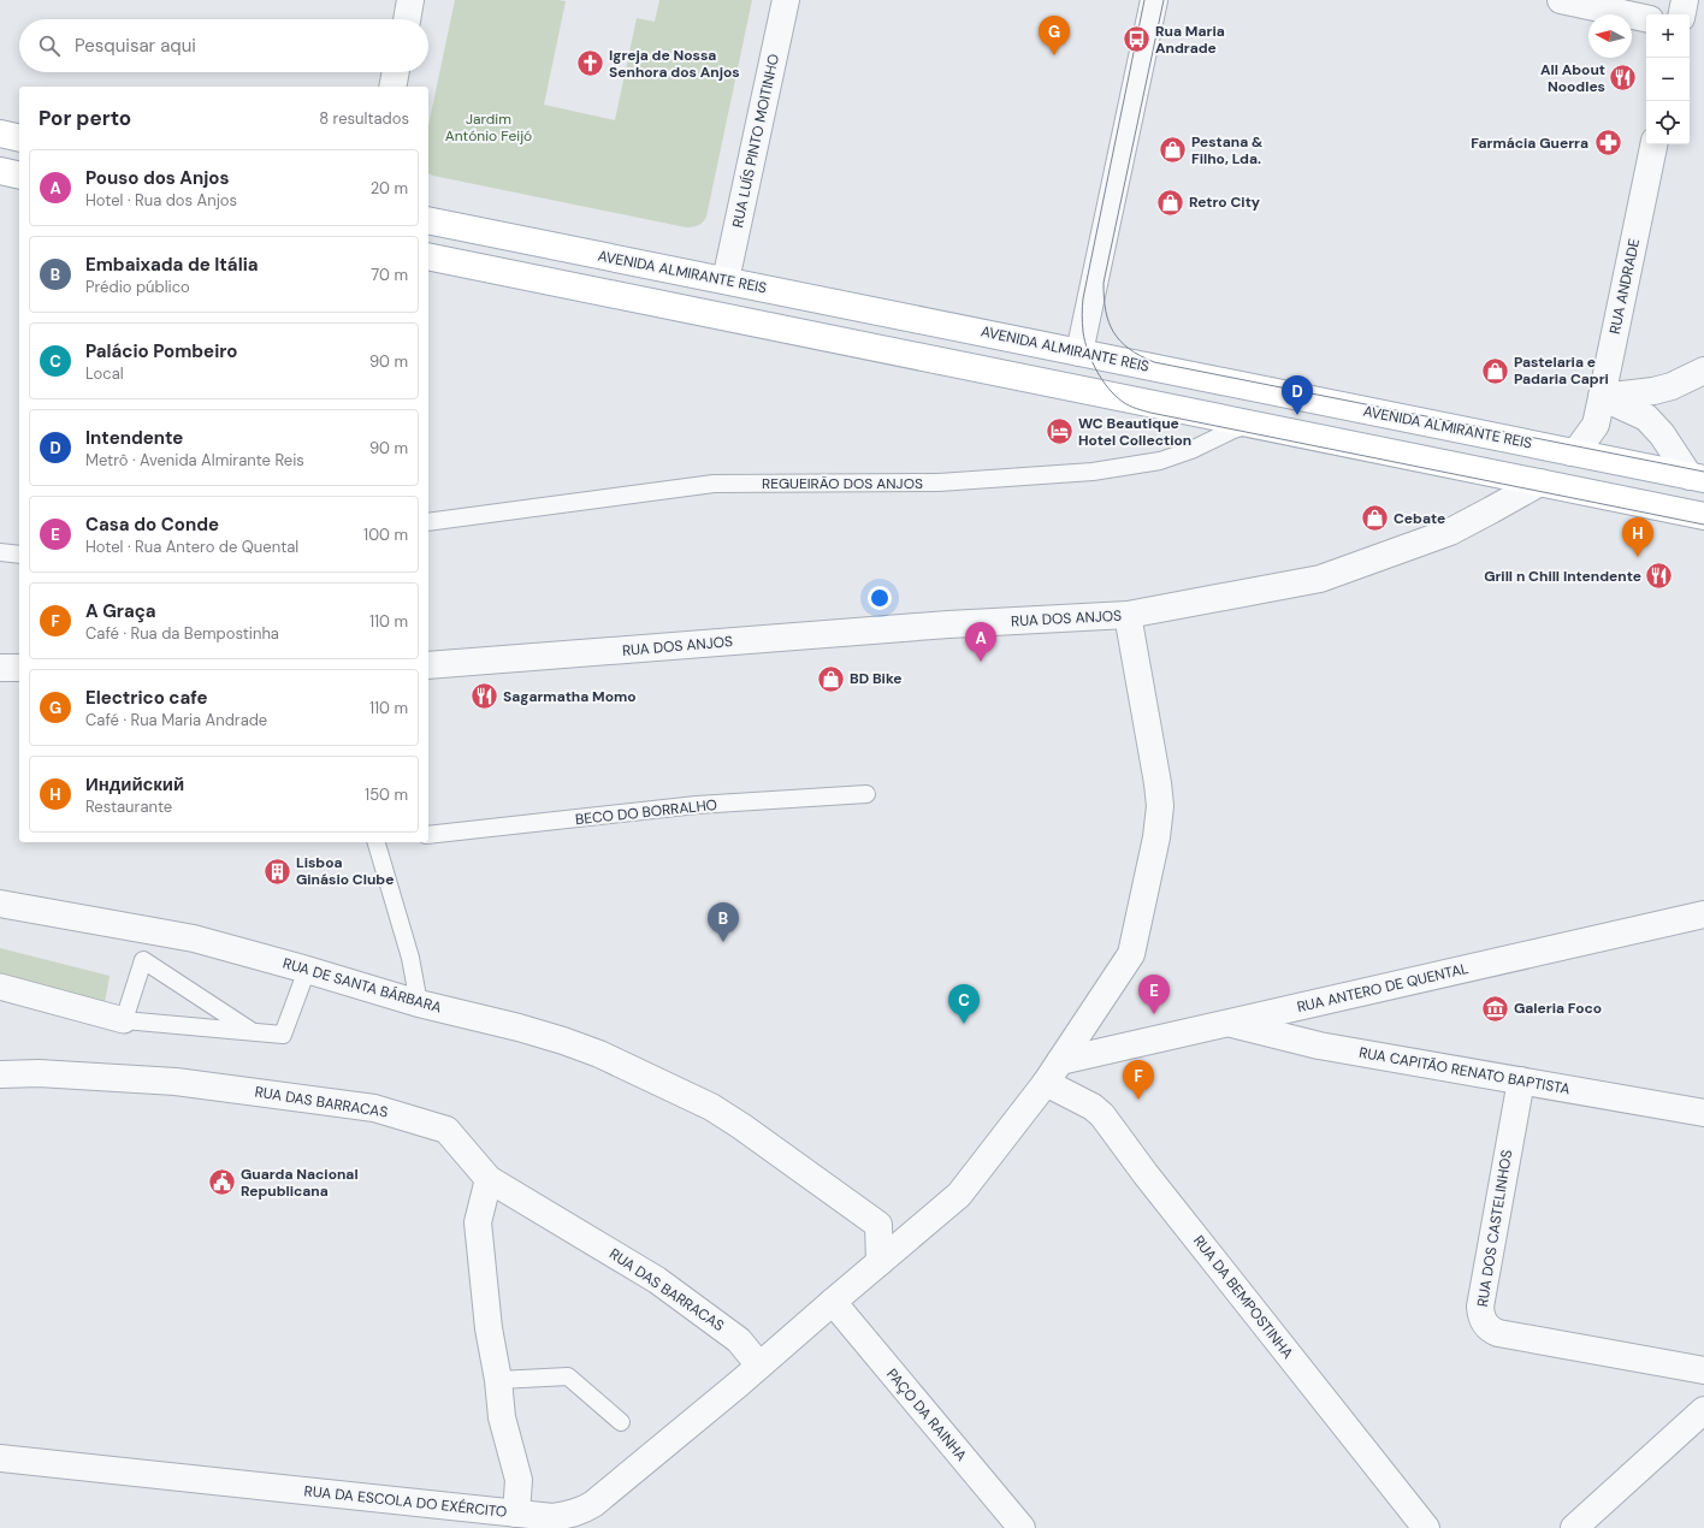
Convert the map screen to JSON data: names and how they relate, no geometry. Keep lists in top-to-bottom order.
{
  "streets": {
    "main road": ["AVENIDA ALMIRANTE REIS"],
    "street": [
      "RUA LUÍS PINTO MOITINHO",
      "RUA ANDRADE",
      "RUA DOS ANJOS",
      "RUA DE SANTA BÁRBARA",
      "RUA ANTERO DE QUENTAL",
      "RUA CAPITÃO RENATO BAPTISTA",
      "RUA DAS BARRACAS",
      "RUA DOS CASTELINHOS",
      "RUA DA BEMPOSTINHA",
      "PAÇO DA RAINHA",
      "RUA DA ESCOLA DO EXÉRCITO"
    ],
    "lane": ["REGUEIRÃO DOS ANJOS", "BECO DO BORRALHO"]
  },
  "crossings": [
    ["RUA LUÍS PINTO MOITINHO", "AVENIDA ALMIRANTE REIS"],
    ["RUA ANTERO DE QUENTAL", "RUA CAPITÃO RENATO BAPTISTA"],
    ["RUA ANTERO DE QUENTAL", "RUA DA BEMPOSTINHA"],
    ["RUA CAPITÃO RENATO BAPTISTA", "RUA DOS CASTELINHOS"],
    ["RUA DAS BARRACAS", "RUA DA ESCOLA DO EXÉRCITO"]
  ],
  "parks": ["Jardim António Feijó"],
  "places": {
    "bus stop": ["Rua Maria Andrade"],
    "church": ["Igreja de Nossa Senhora dos Anjos"],
    "restaurant": ["All About Noodles", "Grill n Chill Intendente", "Sagarmatha Momo"],
    "pharmacy": ["Farmácia Guerra"],
    "shop": [
      "Pestana & Filho, Lda.",
      "Retro City",
      "Pastelaria e Padaria Capri",
      "Cebate",
      "BD Bike"
    ],
    "hotel": ["WC Beautique Hotel Collection"],
    "building": ["Lisboa Ginásio Clube"],
    "museum": ["Galeria Foco"],
    "public building": ["Guarda Nacional Republicana"]
  },
  "north": "left",
  "page": {
    "map_buttons": ["+", "−"],
    "pins": [
      "G",
      "D",
      "H",
      "A",
      "B",
      "E",
      "C",
      "F"
    ],
    "search": "Pesquisar aqui",
    "heading": ["Por perto", "8 resultados"],
    "list": [
      {
        "mark": "A",
        "name": "Pouso dos Anjos",
        "note": "Hotel · Rua dos Anjos",
        "value": "20 m"
      },
      {
        "mark": "B",
        "name": "Embaixada de Itália",
        "note": "Prédio público",
        "value": "70 m"
      },
      {
        "mark": "C",
        "name": "Palácio Pombeiro",
        "note": "Local",
        "value": "90 m"
      },
      {
        "mark": "D",
        "name": "Intendente",
        "note": "Metrô · Avenida Almirante Reis",
        "value": "90 m"
      },
      {
        "mark": "E",
        "name": "Casa do Conde",
        "note": "Hotel · Rua Antero de Quental",
        "value": "100 m"
      },
      {
        "mark": "F",
        "name": "A Graça",
        "note": "Café · Rua da Bempostinha",
        "value": "110 m"
      },
      {
        "mark": "G",
        "name": "Electrico cafe",
        "note": "Café · Rua Maria Andrade",
        "value": "110 m"
      },
      {
        "mark": "H",
        "name": "Индийский",
        "note": "Restaurante",
        "value": "150 m"
      }
    ]
  }
}
